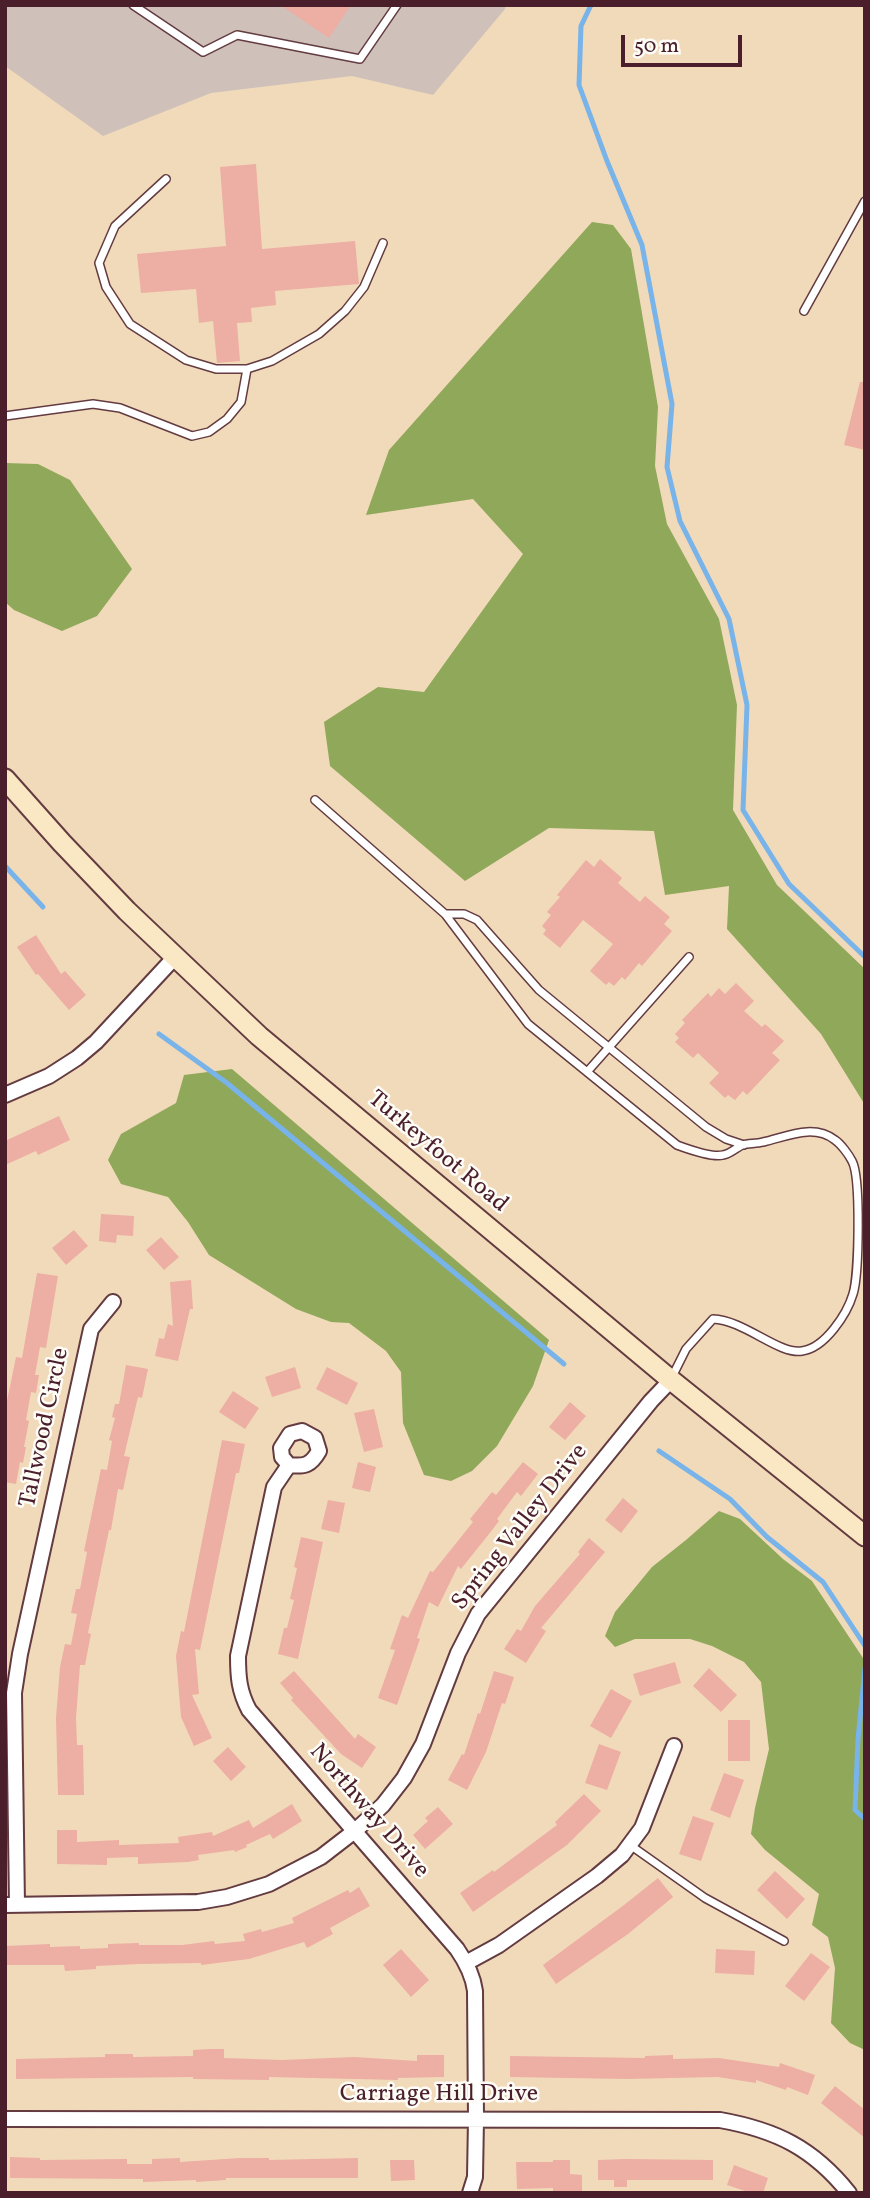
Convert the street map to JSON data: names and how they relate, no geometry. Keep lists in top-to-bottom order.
{
  "streets": {
    "main road": ["Turkeyfoot Road"],
    "street": [
      "Tallwood Circle",
      "Spring Valley Drive",
      "Northway Drive",
      "Carriage Hill Drive"
    ]
  },
  "crossings": [
    ["Turkeyfoot Road", "Spring Valley Drive"],
    ["Tallwood Circle", "Spring Valley Drive"],
    ["Spring Valley Drive", "Northway Drive"],
    ["Northway Drive", "Carriage Hill Drive"]
  ],
  "scale_bar": "50 m"
}
